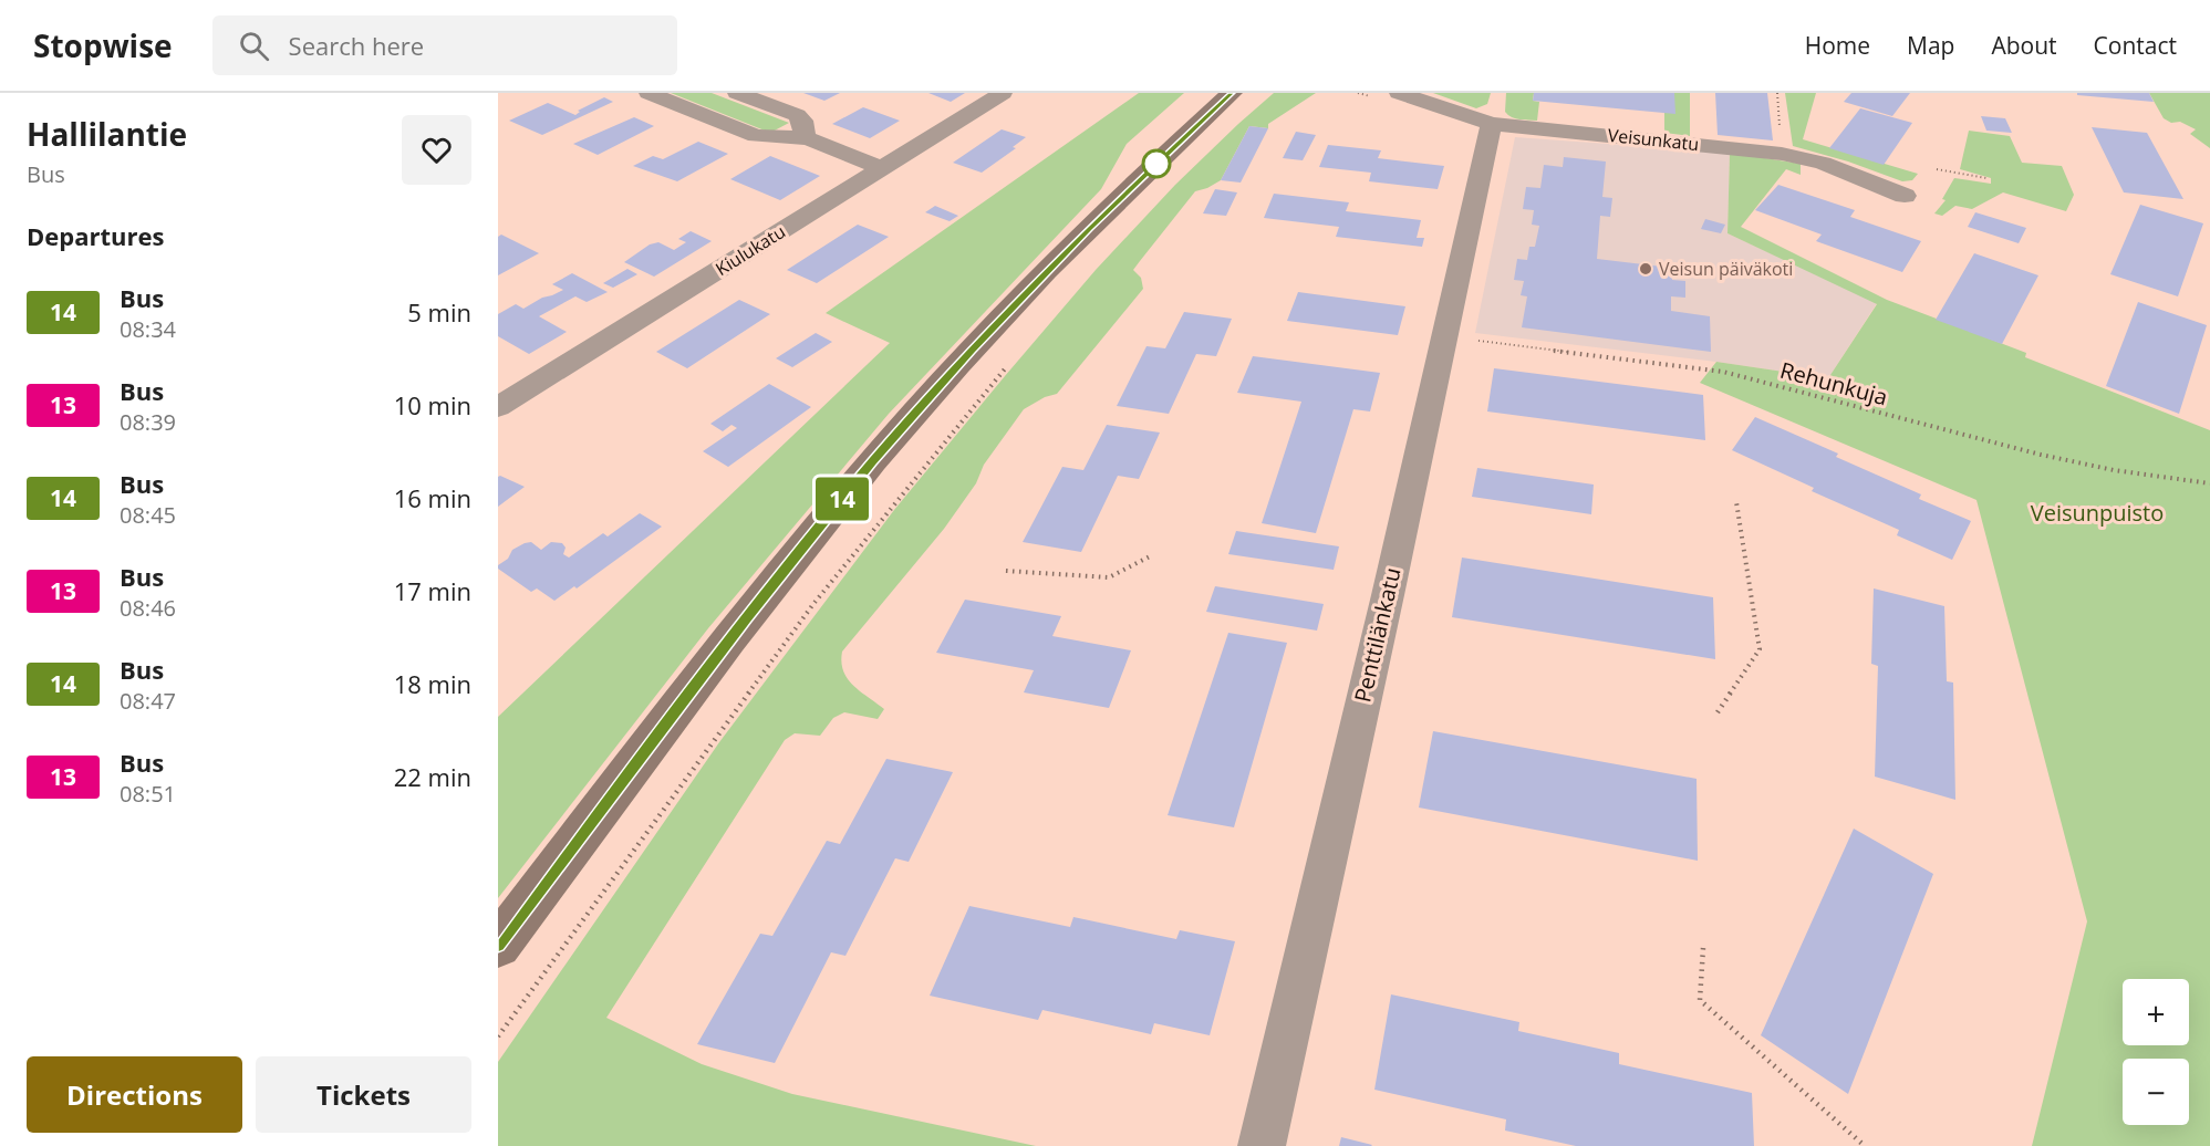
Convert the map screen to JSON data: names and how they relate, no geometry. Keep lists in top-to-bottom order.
{
  "streets": {
    "street": ["Veisunkatu", "Kiulukatu", "Penttilänkatu"],
    "path": ["Rehunkuja"]
  },
  "crossings": [
    ["Veisunkatu", "Penttilänkatu"],
    ["Rehunkuja", "Penttilänkatu"]
  ],
  "parks": ["Veisunpuisto"],
  "places": ["Veisun päiväkoti"],
  "lines": ["bus line 14"],
  "page": {
    "header": "Stopwise",
    "search": "Search here",
    "nav": [
      "Home",
      "Map",
      "About",
      "Contact"
    ],
    "heading": [
      ["Hallilantie", "Bus"],
      "Departures"
    ],
    "on_map": "14",
    "list": [
      {
        "mark": "14",
        "name": "Bus",
        "note": "08:34",
        "value": "5 min"
      },
      {
        "mark": "13",
        "name": "Bus",
        "note": "08:39",
        "value": "10 min"
      },
      {
        "mark": "14",
        "name": "Bus",
        "note": "08:45",
        "value": "16 min"
      },
      {
        "mark": "13",
        "name": "Bus",
        "note": "08:46",
        "value": "17 min"
      },
      {
        "mark": "14",
        "name": "Bus",
        "note": "08:47",
        "value": "18 min"
      },
      {
        "mark": "13",
        "name": "Bus",
        "note": "08:51",
        "value": "22 min"
      }
    ],
    "map_buttons": ["+", "−"],
    "buttons": ["Directions", "Tickets"]
  }
}
